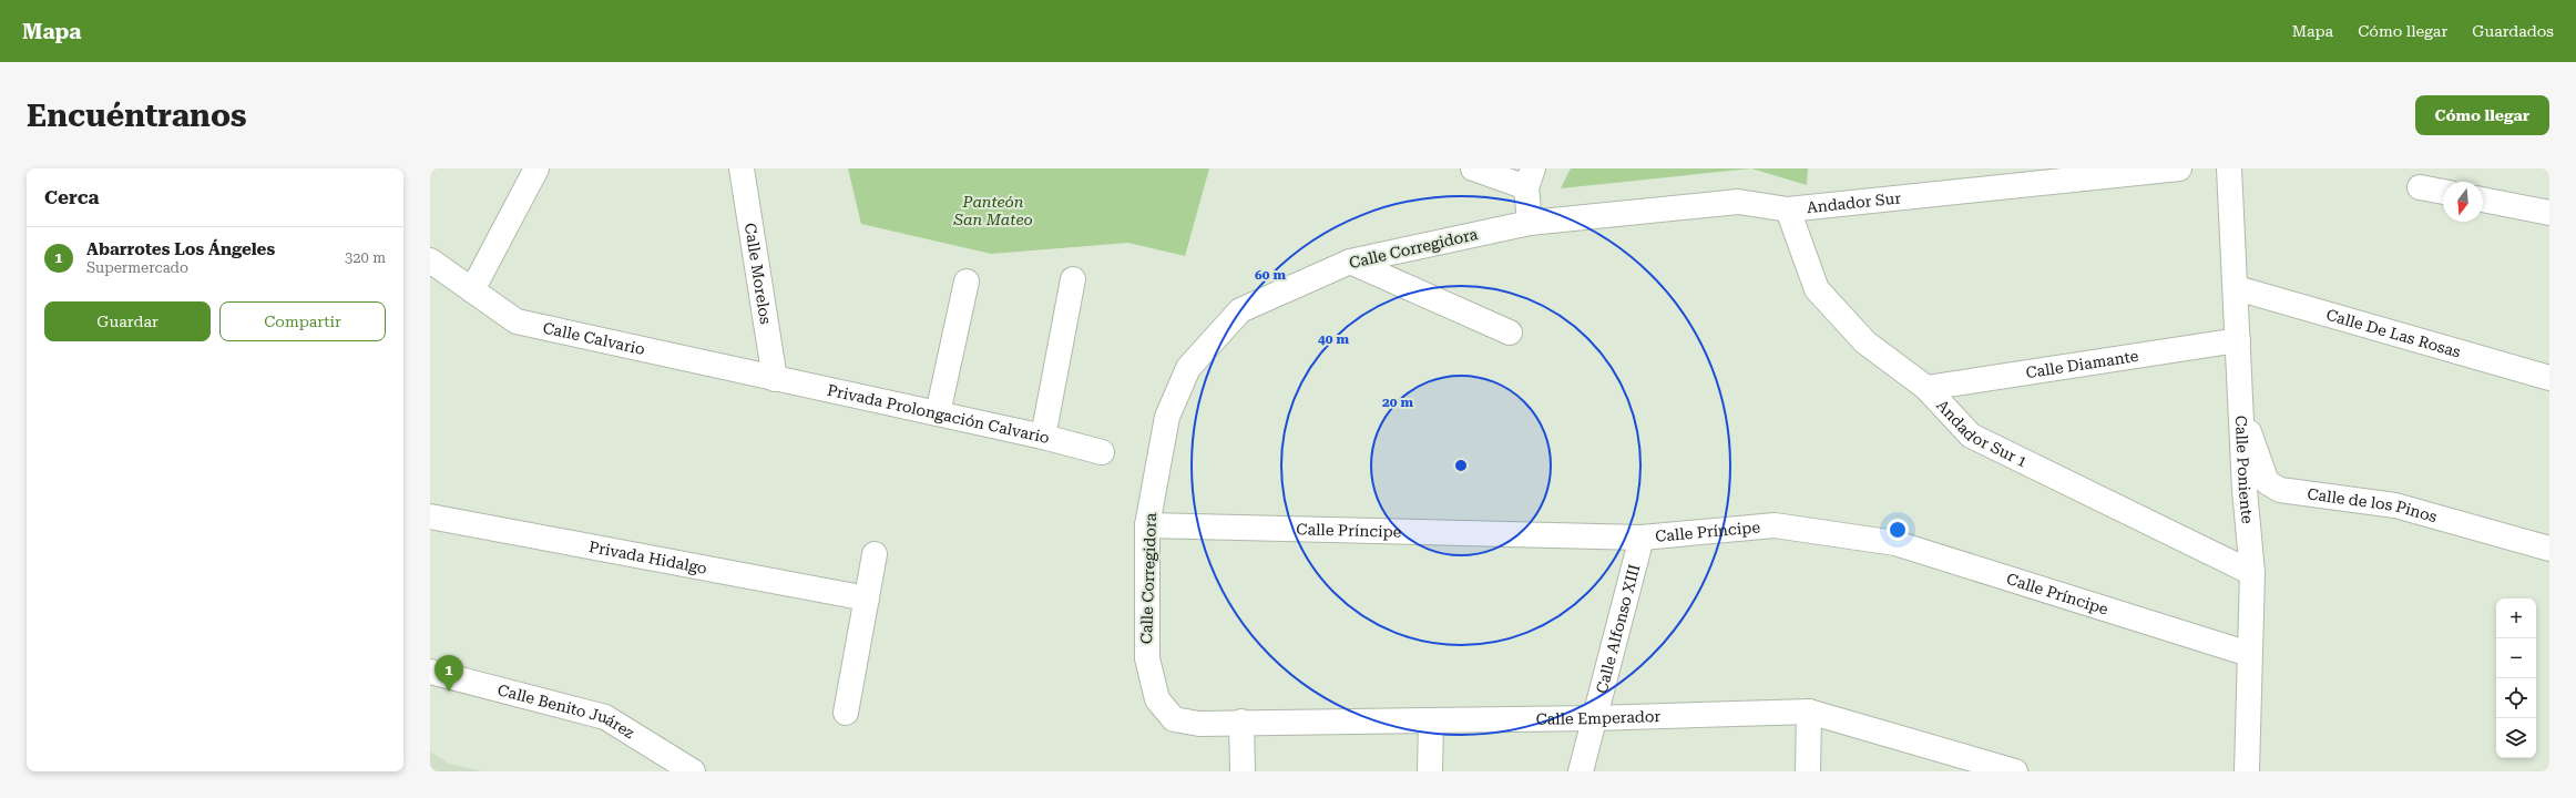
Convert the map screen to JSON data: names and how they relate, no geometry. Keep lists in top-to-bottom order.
{
  "streets": {
    "street": [
      "Andador Sur",
      "Calle Corregidora",
      "Calle Morelos",
      "Calle De Las Rosas",
      "Calle Calvario",
      "Calle Diamante",
      "Privada Prolongación Calvario",
      "Andador Sur 1",
      "Calle Poniente",
      "Calle de los Pinos",
      "Calle Príncipe",
      "Privada Hidalgo",
      "Calle Alfonso XIII",
      "Calle Benito Juárez",
      "Calle Emperador"
    ]
  },
  "crossings": [
    ["Andador Sur", "Calle Corregidora"],
    ["Andador Sur", "Andador Sur 1"],
    ["Calle Corregidora", "Calle Príncipe"],
    ["Calle Corregidora", "Calle Emperador"],
    ["Calle Morelos", "Calle Calvario"],
    ["Calle Morelos", "Privada Prolongación Calvario"],
    ["Calle De Las Rosas", "Calle Poniente"],
    ["Calle Calvario", "Privada Prolongación Calvario"],
    ["Calle Diamante", "Andador Sur 1"],
    ["Calle Diamante", "Calle Poniente"],
    ["Andador Sur 1", "Calle Poniente"],
    ["Calle Poniente", "Calle de los Pinos"],
    ["Calle Poniente", "Calle Príncipe"],
    ["Calle Príncipe", "Calle Alfonso XIII"],
    ["Calle Alfonso XIII", "Calle Emperador"]
  ],
  "parks": ["Panteón San Mateo"],
  "north": "bottom",
  "page": {
    "header": "Mapa",
    "nav": ["Mapa", "Cómo llegar", "Guardados"],
    "buttons": [
      "Cómo llegar",
      ["Guardar", "Compartir"]
    ],
    "title": "Encuéntranos",
    "heading": "Cerca",
    "list": [
      {
        "mark": "1",
        "name": "Abarrotes Los Ángeles",
        "note": "Supermercado",
        "value": "320 m"
      }
    ],
    "map_buttons": ["+", "−"],
    "pins": "1"
  },
  "rings": ["60 m", "40 m", "20 m"]
}
